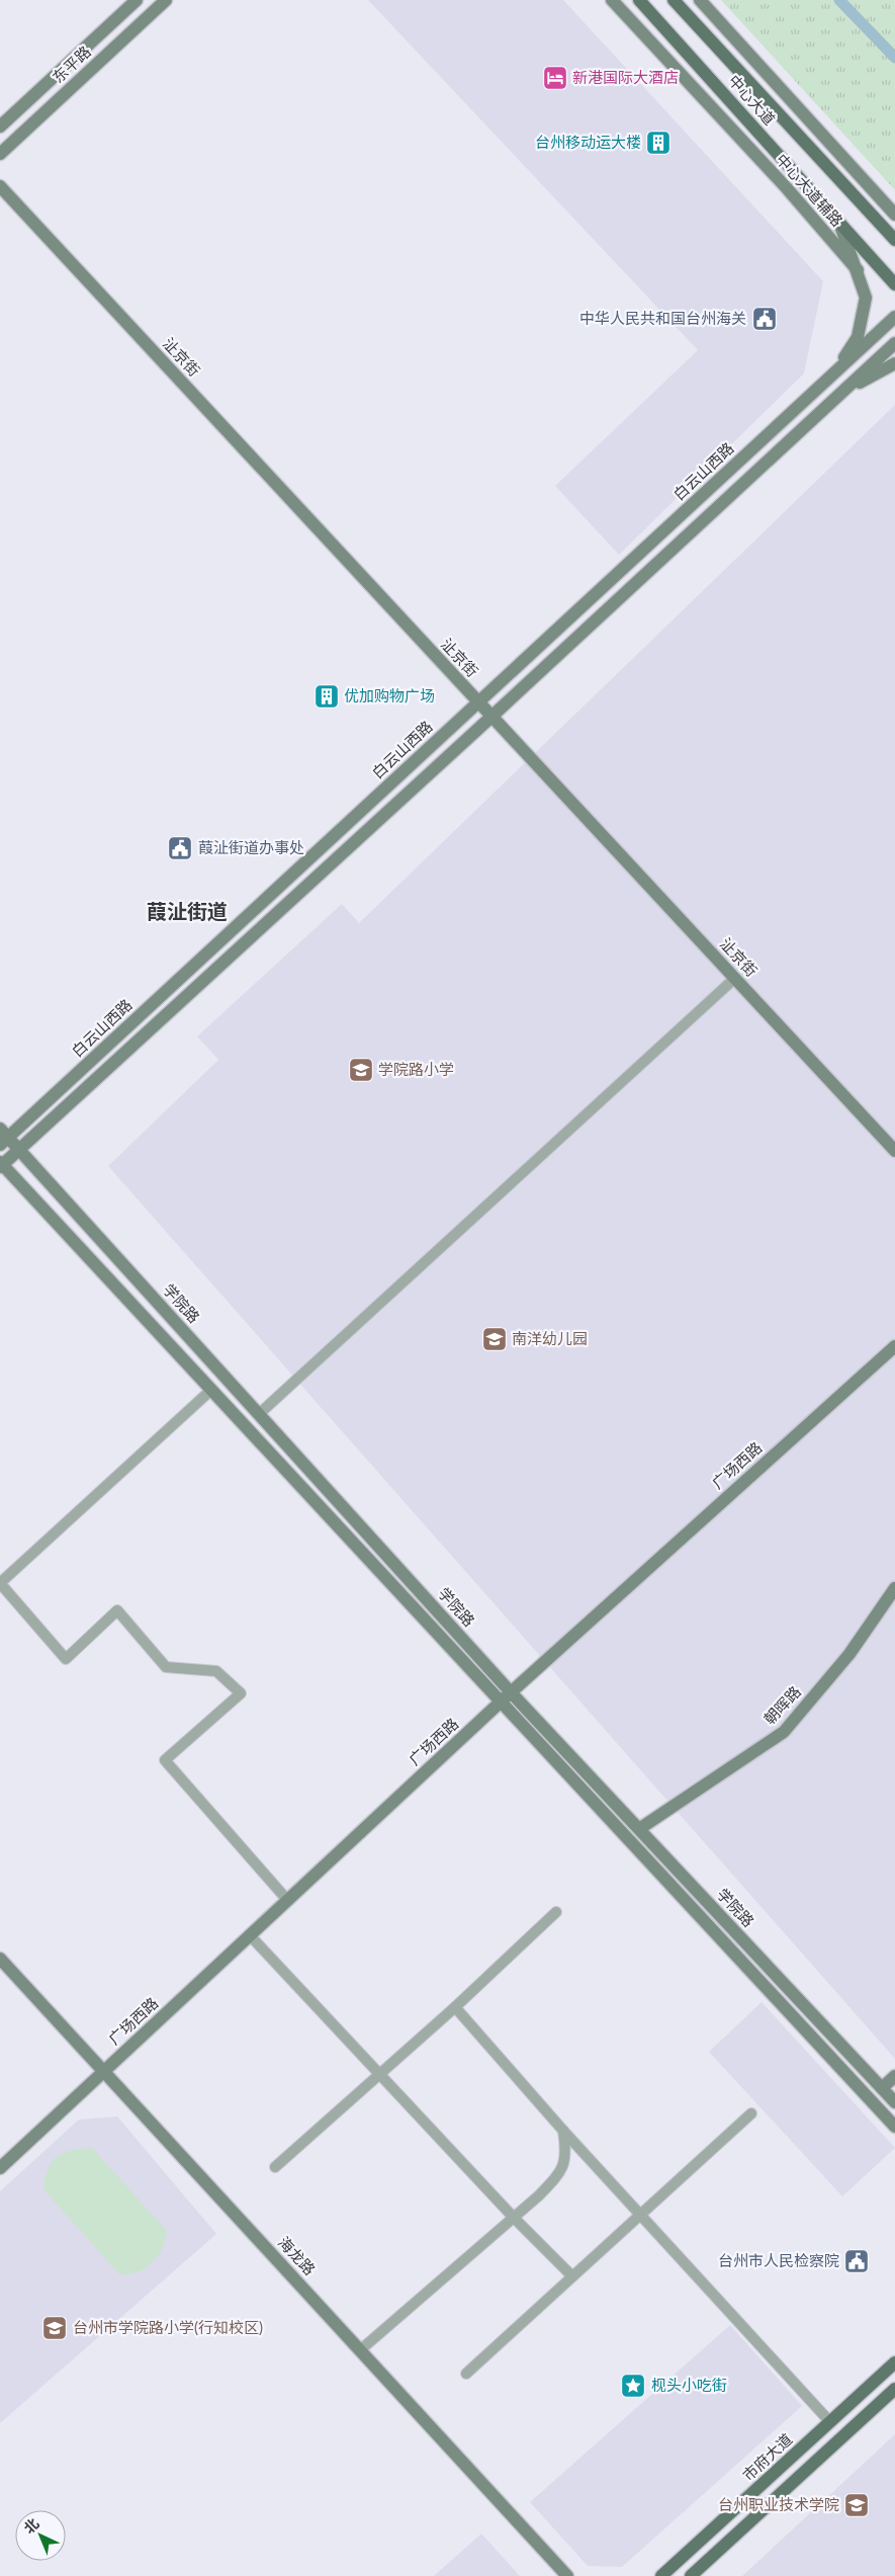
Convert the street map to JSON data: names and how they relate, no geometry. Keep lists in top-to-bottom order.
{
  "streets": {
    "main road": [
      "东平路",
      "中心大道",
      "中心大道辅路",
      "沚京街",
      "白云山西路",
      "学院路",
      "广场西路",
      "朝晖路",
      "海龙路",
      "市府大道"
    ]
  },
  "crossings": [
    ["中心大道", "中心大道辅路"],
    ["中心大道", "白云山西路"],
    ["沚京街", "白云山西路"],
    ["白云山西路", "学院路"],
    ["学院路", "广场西路"],
    ["学院路", "朝晖路"],
    ["广场西路", "海龙路"]
  ],
  "districts": ["葭沚街道"],
  "places": {
    "hotel": ["新港国际大酒店"],
    "building": ["台州移动运大楼", "优加购物广场"],
    "public building": ["中华人民共和国台州海关", "葭沚街道办事处", "台州市人民检察院"],
    "school or university": [
      "学院路小学",
      "南洋幼儿园",
      "台州市学院路小学(行知校区)",
      "台州职业技术学院"
    ],
    "place": ["枧头小吃街"]
  },
  "north": "top left"
}
